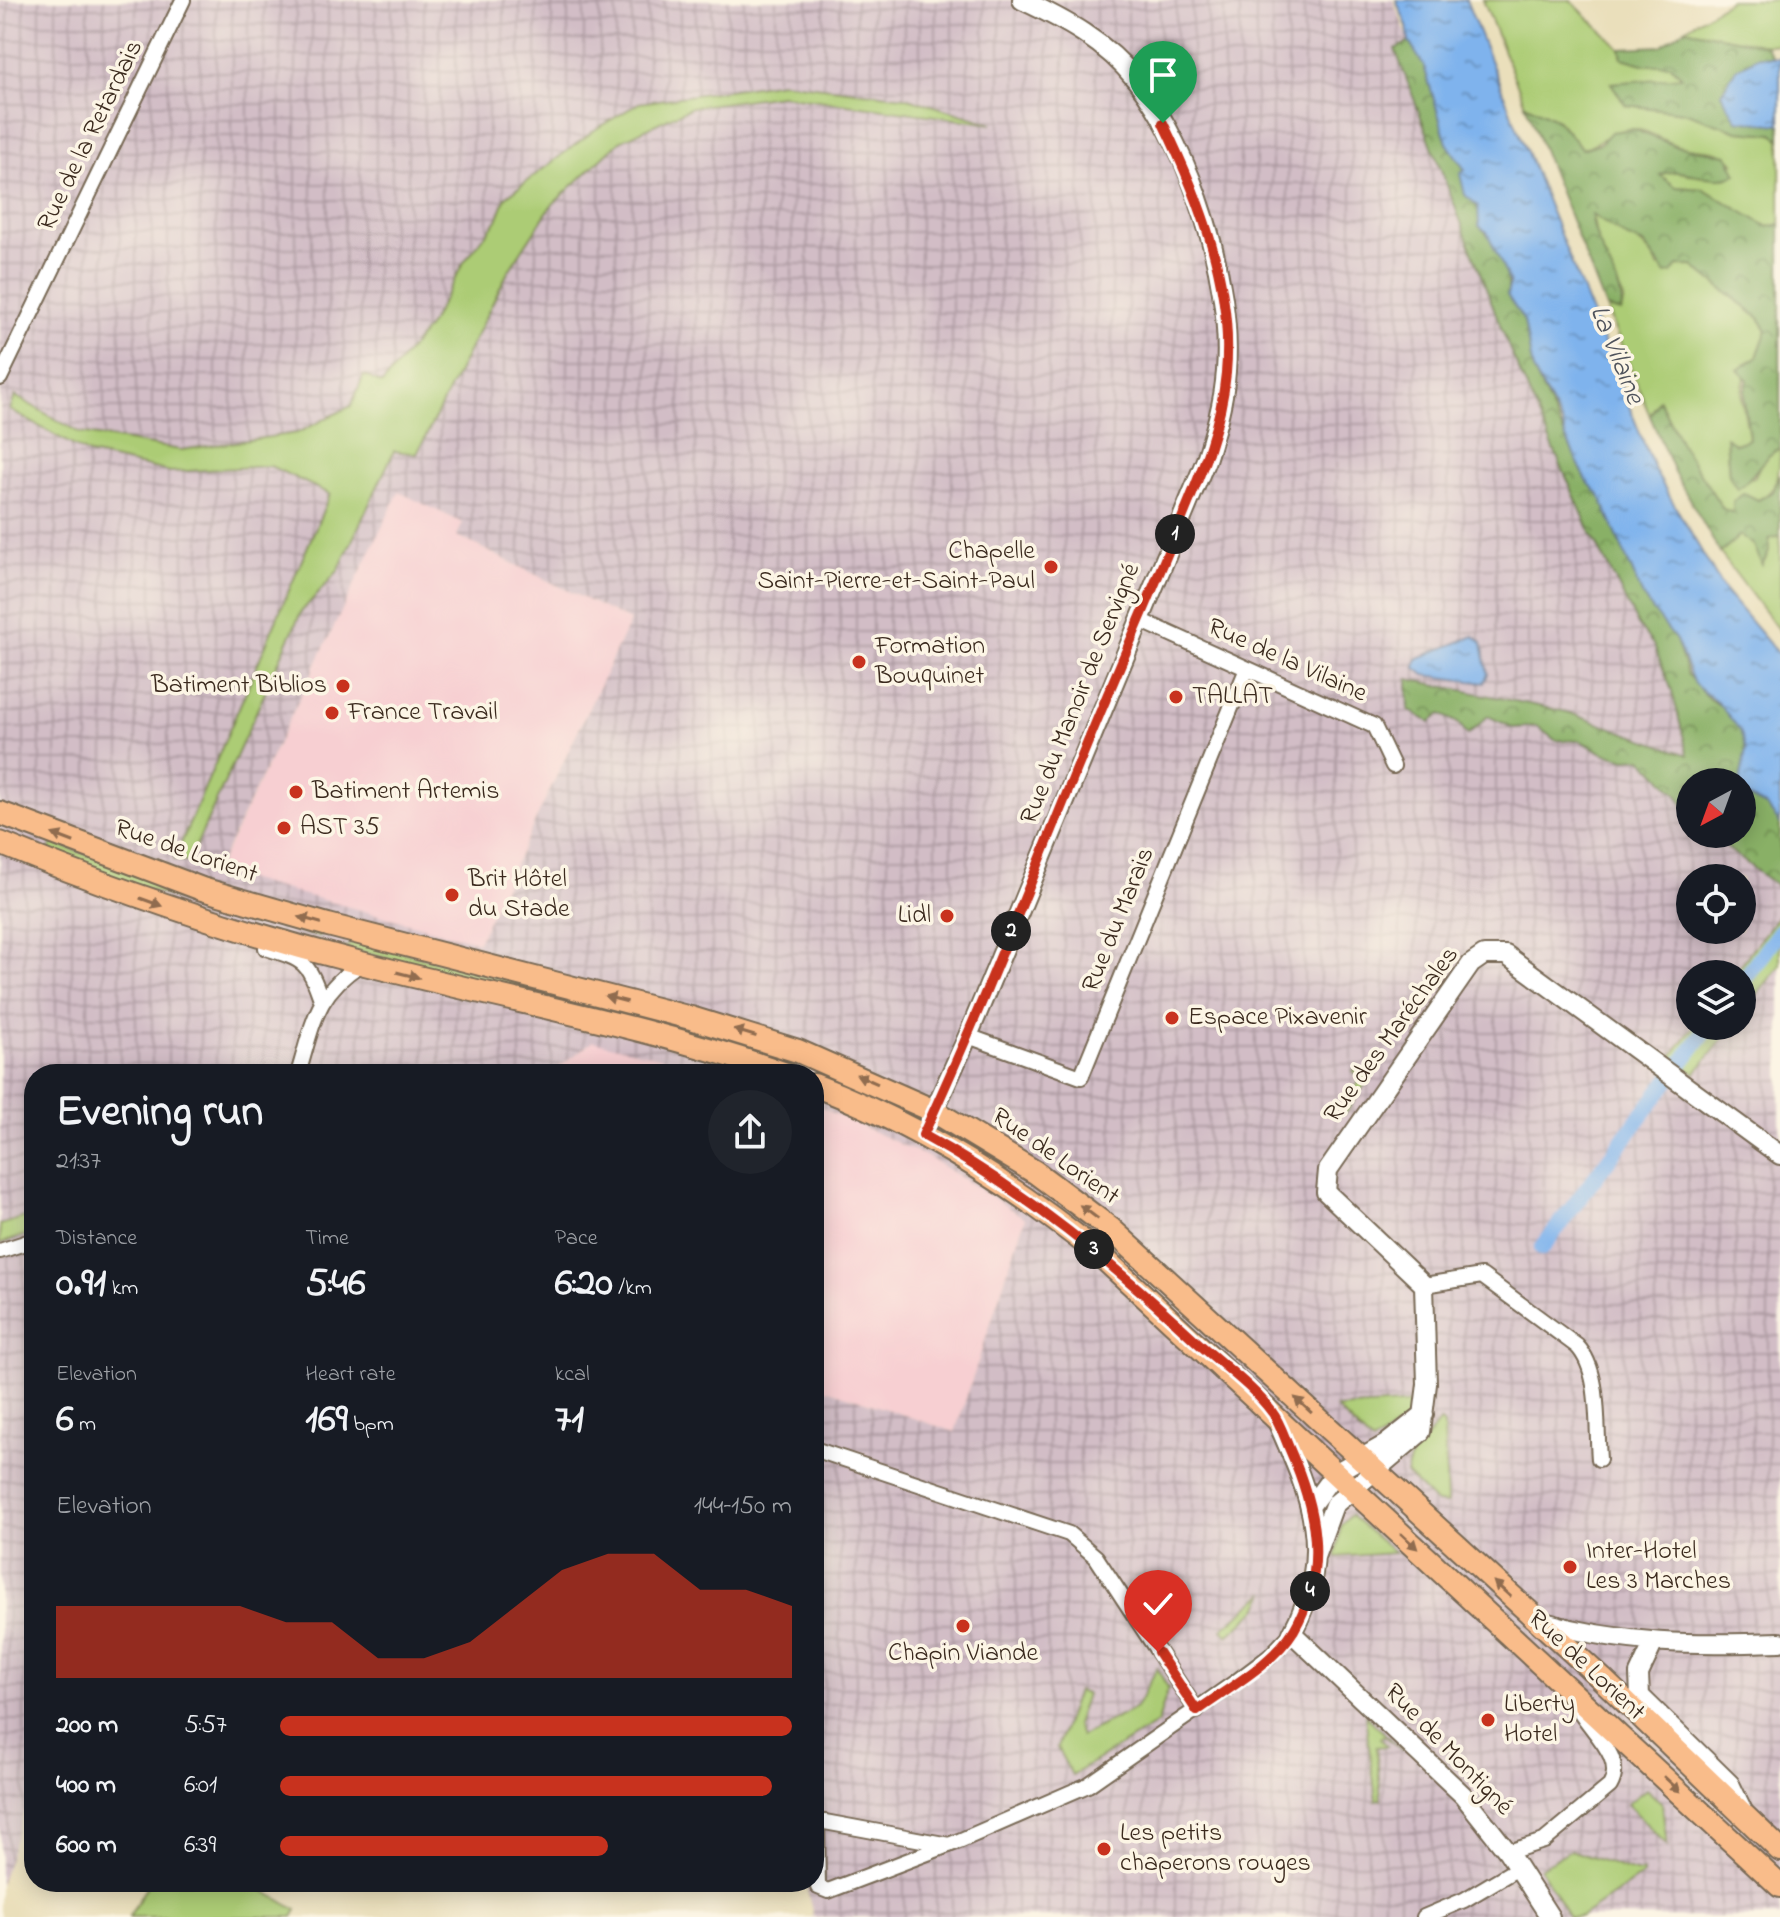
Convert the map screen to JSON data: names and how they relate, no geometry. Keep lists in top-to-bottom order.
{
  "streets": {
    "main road": ["Rue de Lorient"],
    "street": [
      "Rue de la Retardais",
      "Rue de la Vilaine",
      "Rue du Manoir de Servigné",
      "Rue du Marais",
      "Rue des Maréchales",
      "Rue de Montigné"
    ]
  },
  "crossings": [
    ["Rue de la Vilaine", "Rue du Manoir de Servigné"],
    ["Rue de la Vilaine", "Rue du Marais"],
    ["Rue du Manoir de Servigné", "Rue de Lorient"],
    ["Rue du Manoir de Servigné", "Rue du Marais"]
  ],
  "water": ["La Vilaine"],
  "places": [
    "Chapelle Saint-Pierre-et-Saint-Paul",
    "Formation Bouquinet",
    "Batiment Biblios",
    "TALLAT",
    "France Travail",
    "Batiment Artemis",
    "AST 35",
    "Brit Hôtel du Stade",
    "Lidl",
    "Espace Pixavenir",
    "Inter-Hotel Les 3 Marches",
    "Chapin Viande",
    "Liberty Hotel",
    "Les petits chaperons rouges"
  ],
  "north": "bottom left",
  "page": {
    "pins": [
      "1",
      "2",
      "3",
      "4"
    ],
    "heading": ["Evening run", "21:37"],
    "stats": [
      ["Distance", "0.91 km"],
      ["Time", "5:46"],
      ["Pace", "6:20 /km"],
      ["Elevation", "6 m"],
      ["Heart rate", "169 bpm"],
      ["kcal", "71"]
    ],
    "chart": ["Elevation", "144–150 m"],
    "list": [
      {
        "name": "200 m",
        "note": "5:57"
      },
      {
        "name": "400 m",
        "note": "6:01"
      },
      {
        "name": "600 m",
        "note": "6:39"
      }
    ]
  }
}
